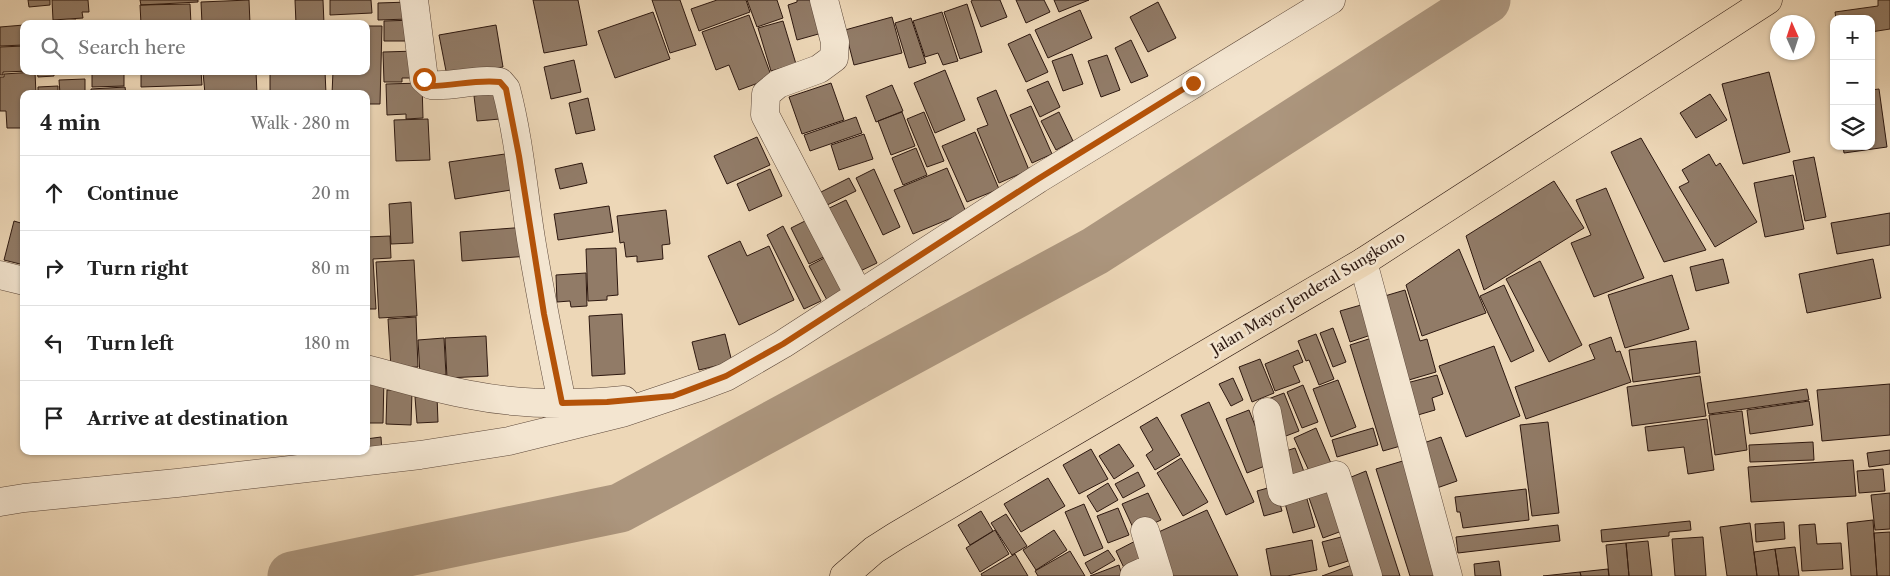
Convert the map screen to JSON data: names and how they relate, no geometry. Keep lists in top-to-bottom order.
{
  "streets": {
    "main road": ["Jalan Mayor Jenderal Sungkono"]
  },
  "north": "top",
  "page": {
    "map_buttons": ["+", "−"],
    "search": "Search here",
    "heading": ["4 min", "Walk · 280 m"],
    "list": [
      ["Continue", "20 m"],
      ["Turn right", "80 m"],
      ["Turn left", "180 m"],
      "Arrive at destination"
    ]
  }
}
